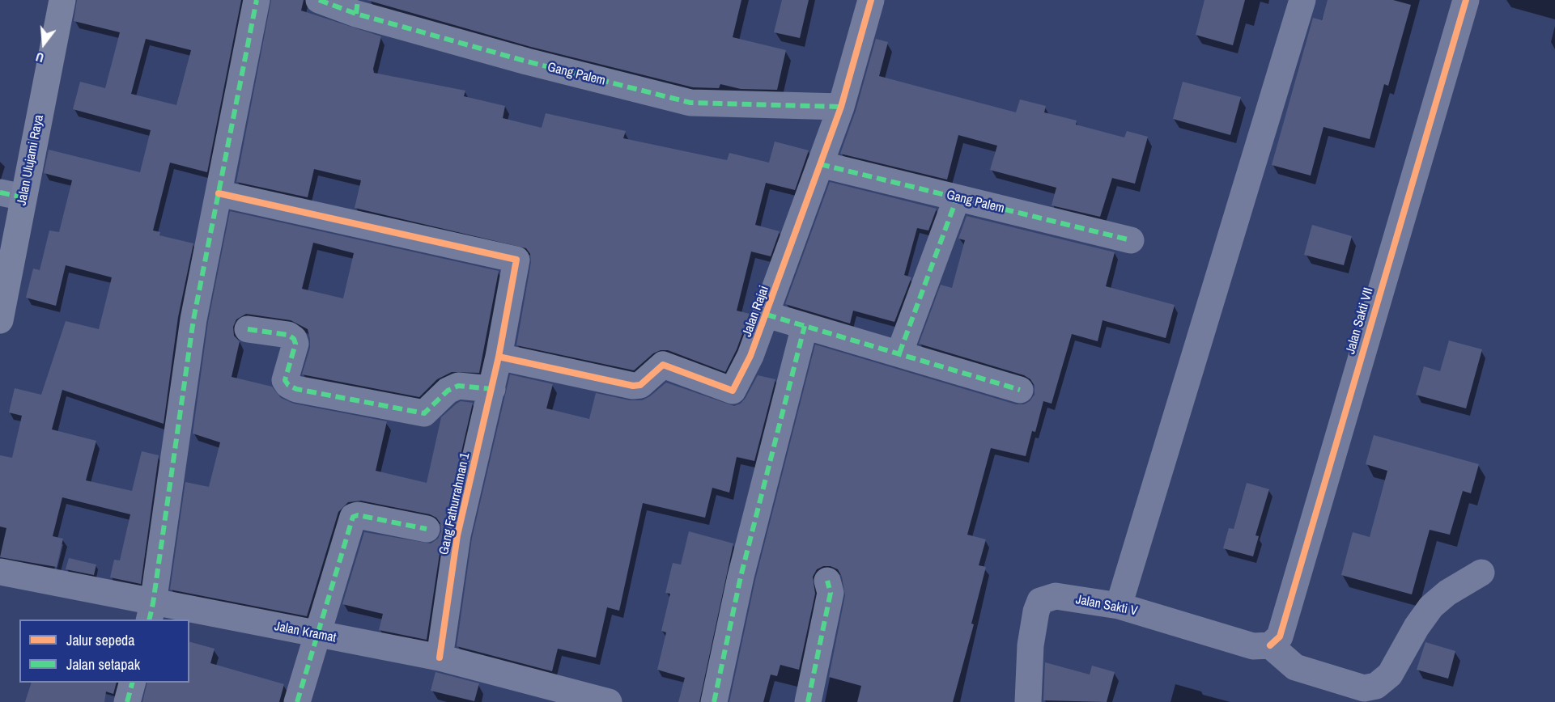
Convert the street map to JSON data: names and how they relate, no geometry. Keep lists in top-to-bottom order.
{
  "streets": {
    "street": [
      "Gang Palem",
      "Jalan Ulujami Raya",
      "Jalan Rajai",
      "Jalan Sakti VII",
      "Gang Fathurrahman 1",
      "Jalan Sakti V",
      "Jalan Kramat"
    ]
  },
  "crossings": [
    ["Gang Palem", "Jalan Rajai"],
    ["Jalan Rajai", "Gang Fathurrahman 1"],
    ["Jalan Sakti VII", "Jalan Sakti V"],
    ["Gang Fathurrahman 1", "Jalan Kramat"]
  ],
  "legend": ["Jalur sepeda", "Jalan setapak"],
  "north": "bottom"
}
